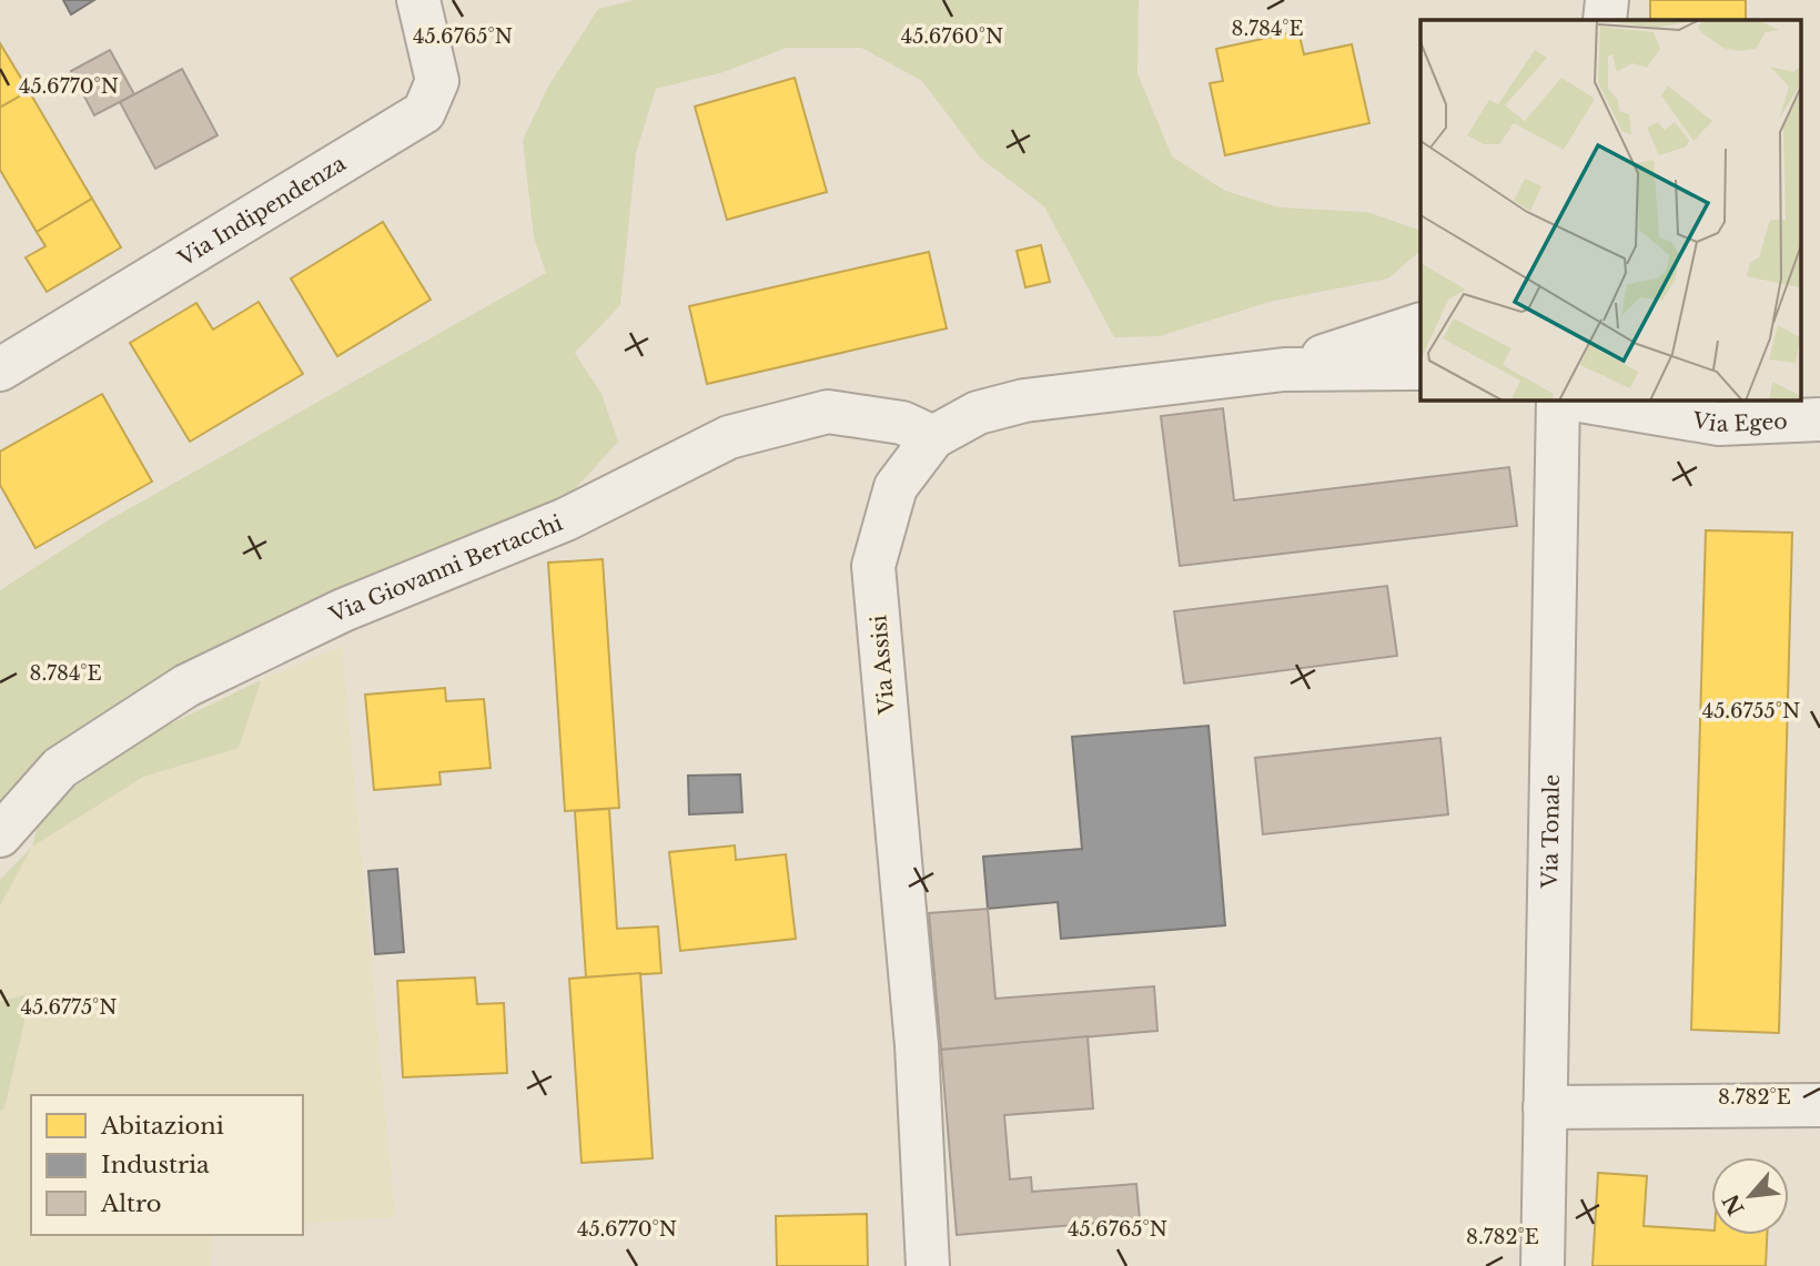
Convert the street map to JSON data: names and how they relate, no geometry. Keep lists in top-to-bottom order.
{
  "streets": {
    "street": [
      "Via Indipendenza",
      "Via Egeo",
      "Via Giovanni Bertacchi",
      "Via Assisi",
      "Via Tonale"
    ]
  },
  "crossings": [
    ["Via Giovanni Bertacchi", "Via Assisi"]
  ],
  "legend": ["Abitazioni", "Industria", "Altro"],
  "north": "bottom left",
  "coordinates": [
    "8.784°E",
    "45.6765°N",
    "45.6760°N",
    "45.6770°N",
    "45.6755°N",
    "45.6775°N",
    "8.782°E"
  ]
}
